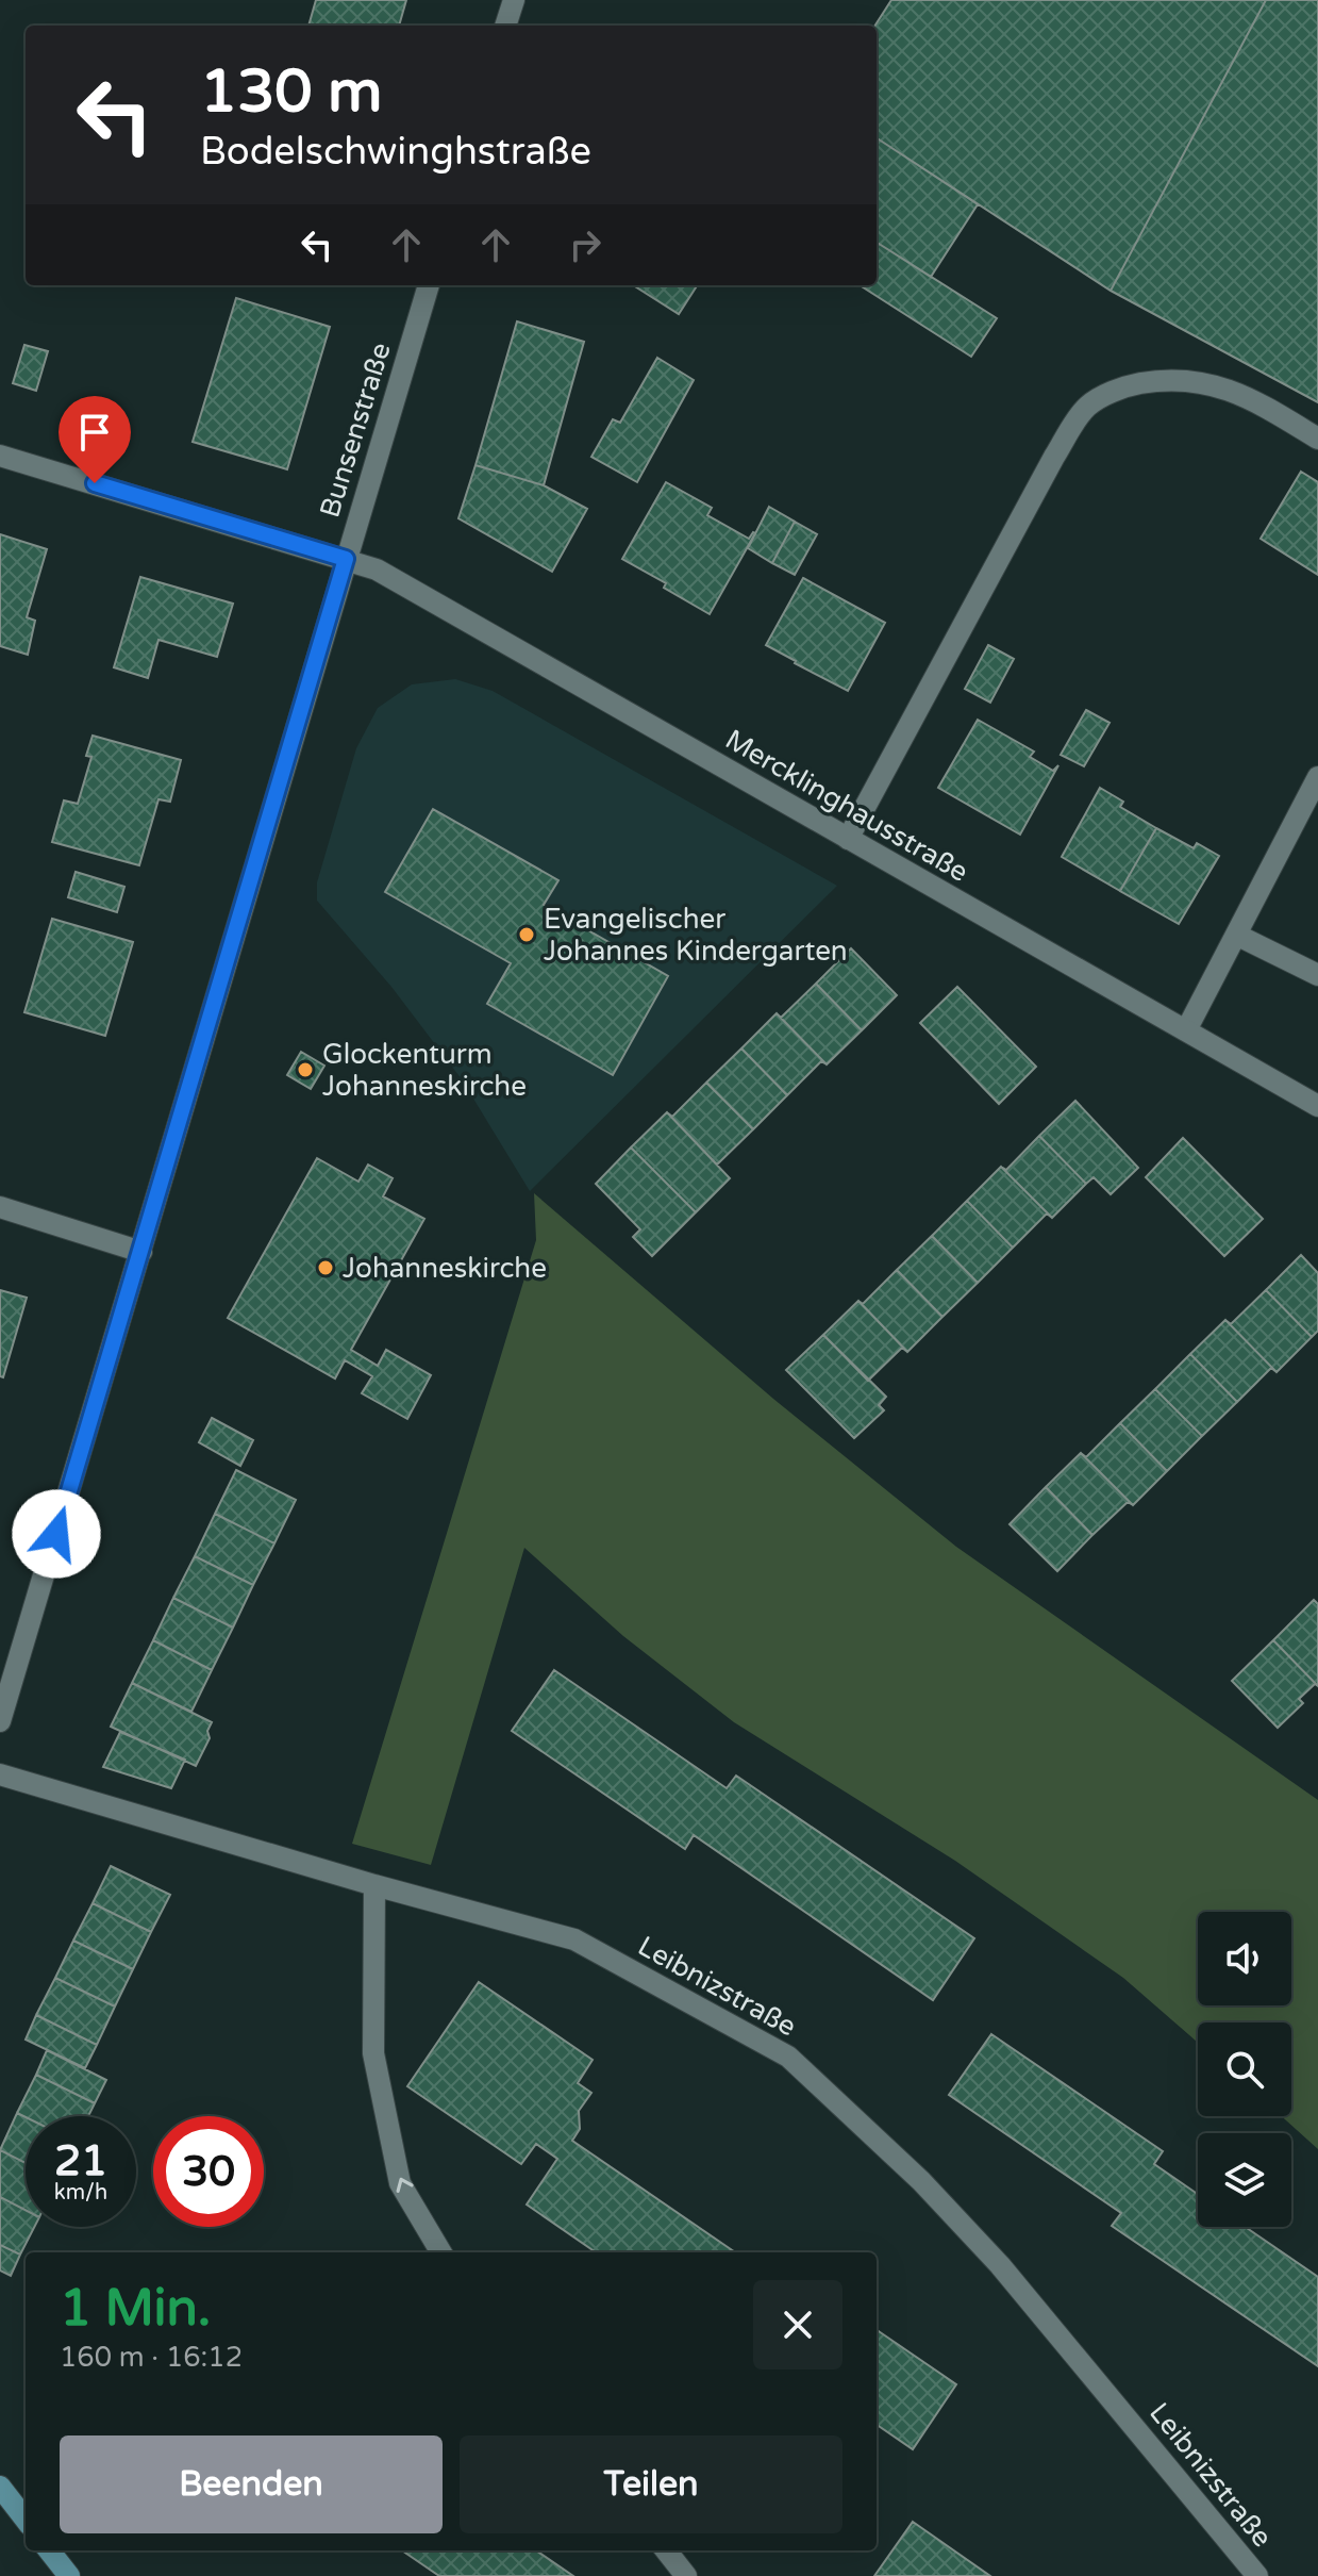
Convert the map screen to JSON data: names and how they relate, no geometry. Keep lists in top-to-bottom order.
{
  "streets": {
    "street": ["Bunsenstraße", "Mercklinghausstraße", "Leibnizstraße"]
  },
  "crossings": [
    ["Bunsenstraße", "Mercklinghausstraße"]
  ],
  "places": ["Evangelischer Johannes Kindergarten", "Glockenturm Johanneskirche", "Johanneskirche"],
  "page": {
    "turn": ["130 m", "Bodelschwinghstraße"],
    "speed": "21 km/h",
    "limit": "30",
    "heading": ["1 Min.", "160 m · 16:12"],
    "buttons": ["Beenden", "Teilen"]
  }
}
